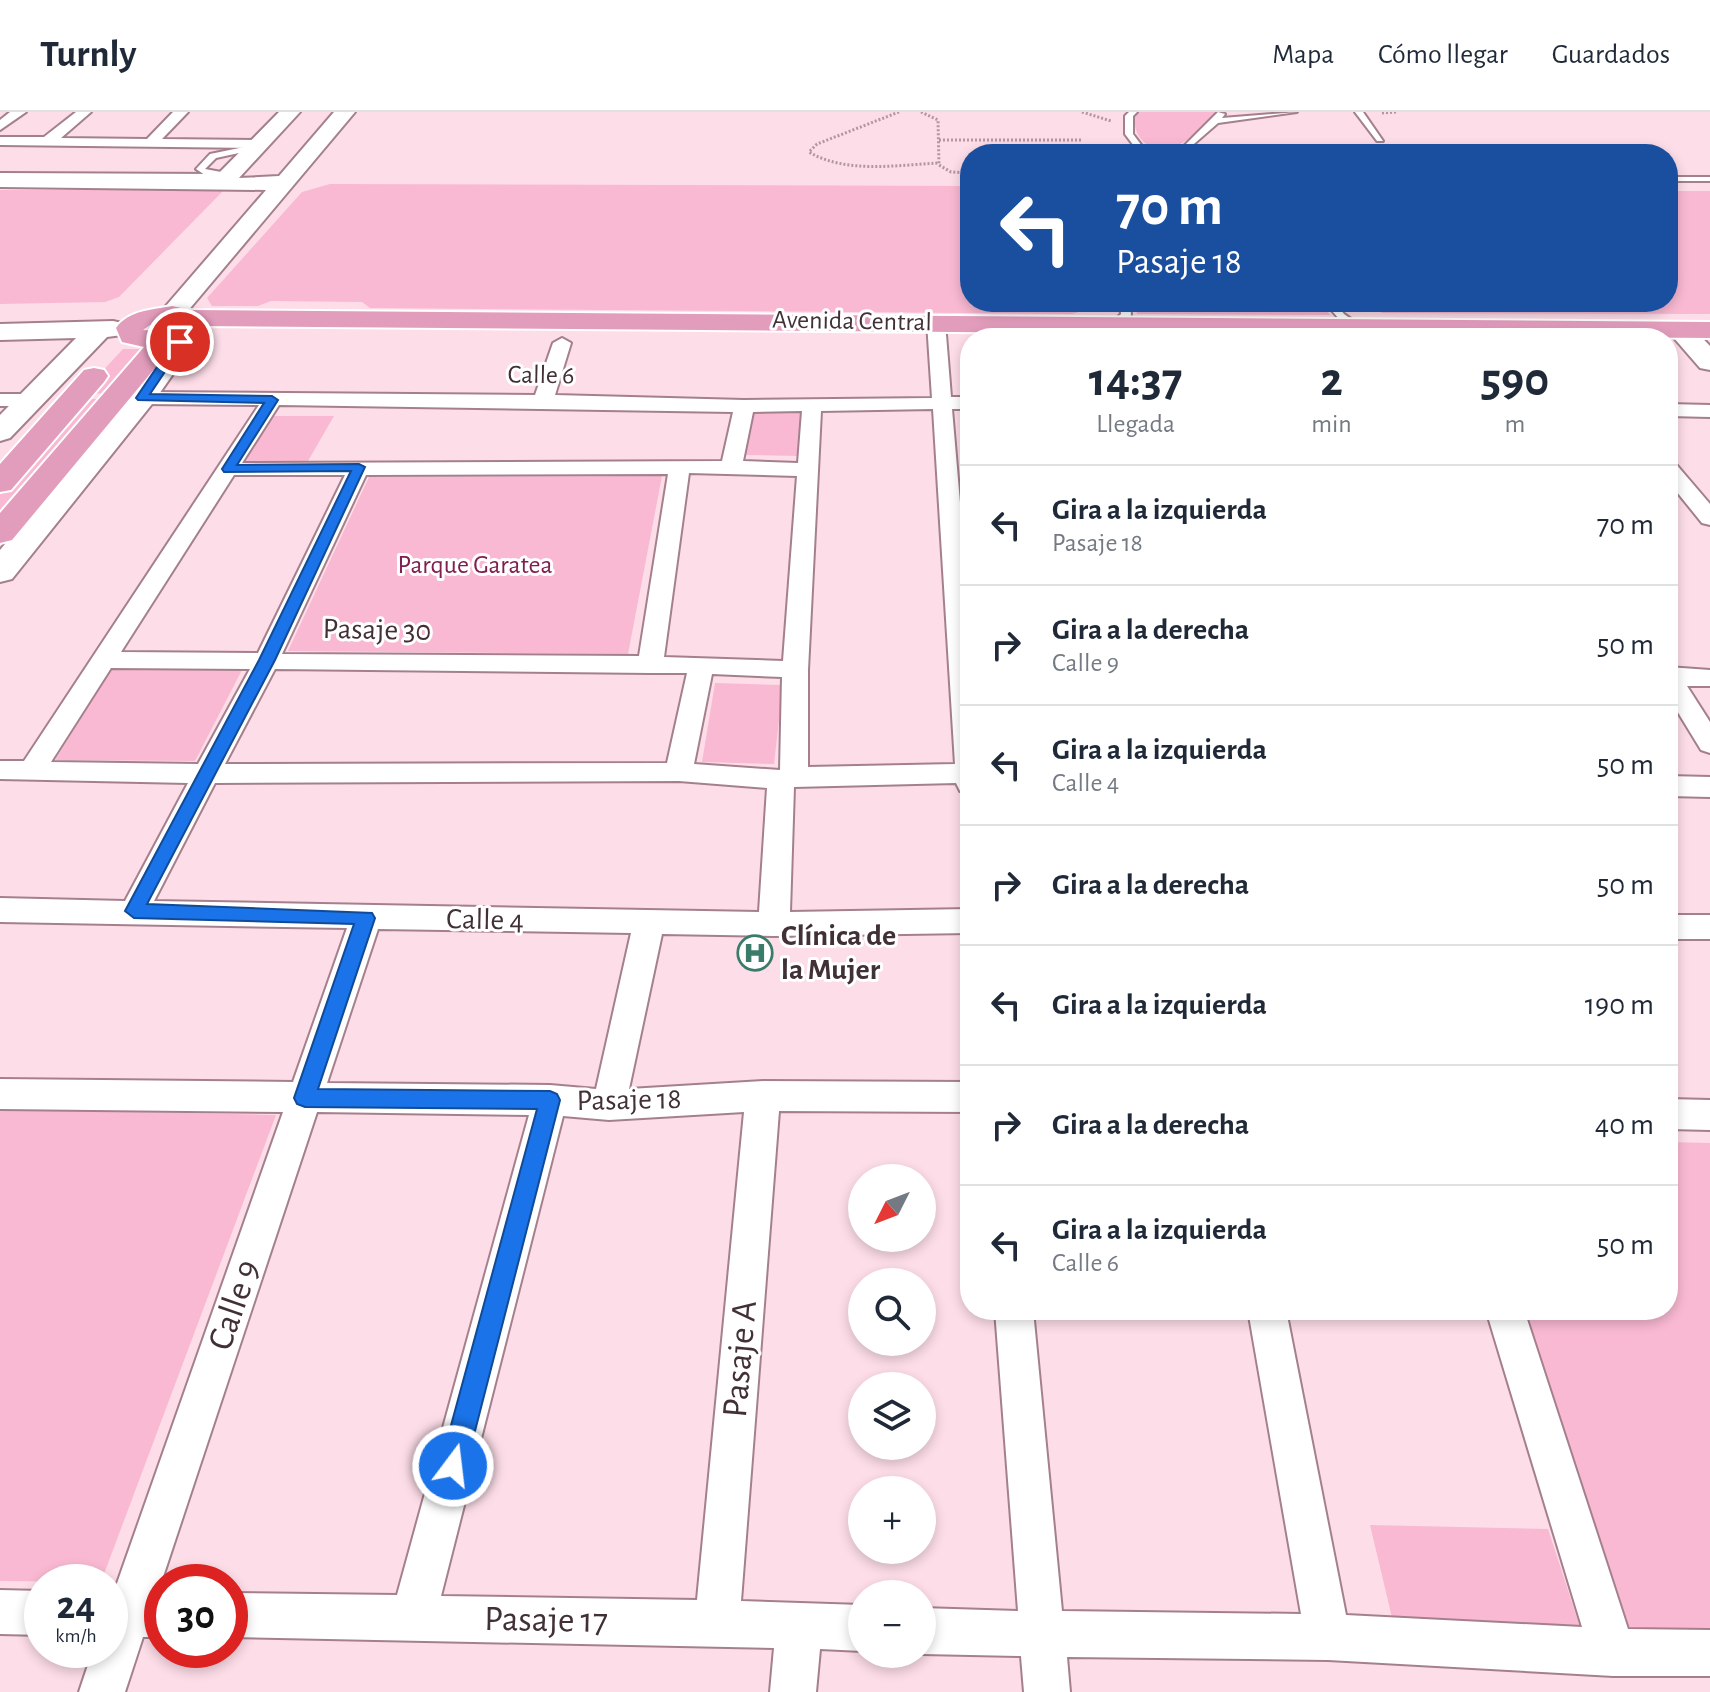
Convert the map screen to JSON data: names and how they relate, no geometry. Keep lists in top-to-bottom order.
{
  "streets": {
    "main road": ["Avenida Central"],
    "street": [
      "Calle 6",
      "Pasaje 30",
      "Calle 4",
      "Pasaje 18",
      "Calle 9",
      "Pasaje A",
      "Pasaje 17"
    ]
  },
  "crossings": [
    ["Calle 4", "Calle 9"],
    ["Pasaje 18", "Calle 9"],
    ["Pasaje 18", "Pasaje A"],
    ["Pasaje A", "Pasaje 17"]
  ],
  "parks": ["Parque Garatea"],
  "places": {
    "hospital": ["Clínica de la Mujer"]
  },
  "north": "bottom left",
  "page": {
    "header": "Turnly",
    "nav": ["Mapa", "Cómo llegar", "Guardados"],
    "turn": ["70 m", "Pasaje 18"],
    "eta": [
      "14:37",
      "Llegada",
      "2",
      "min",
      "590",
      "m"
    ],
    "list": [
      {
        "name": "Gira a la izquierda",
        "note": "Pasaje 18",
        "value": "70 m"
      },
      {
        "name": "Gira a la derecha",
        "note": "Calle 9",
        "value": "50 m"
      },
      {
        "name": "Gira a la izquierda",
        "note": "Calle 4",
        "value": "50 m"
      },
      {
        "name": "Gira a la derecha",
        "value": "50 m"
      },
      {
        "name": "Gira a la izquierda",
        "value": "190 m"
      },
      {
        "name": "Gira a la derecha",
        "value": "40 m"
      },
      {
        "name": "Gira a la izquierda",
        "note": "Calle 6",
        "value": "50 m"
      }
    ],
    "map_buttons": ["+", "−"],
    "speed": "24 km/h",
    "limit": "30"
  }
}
